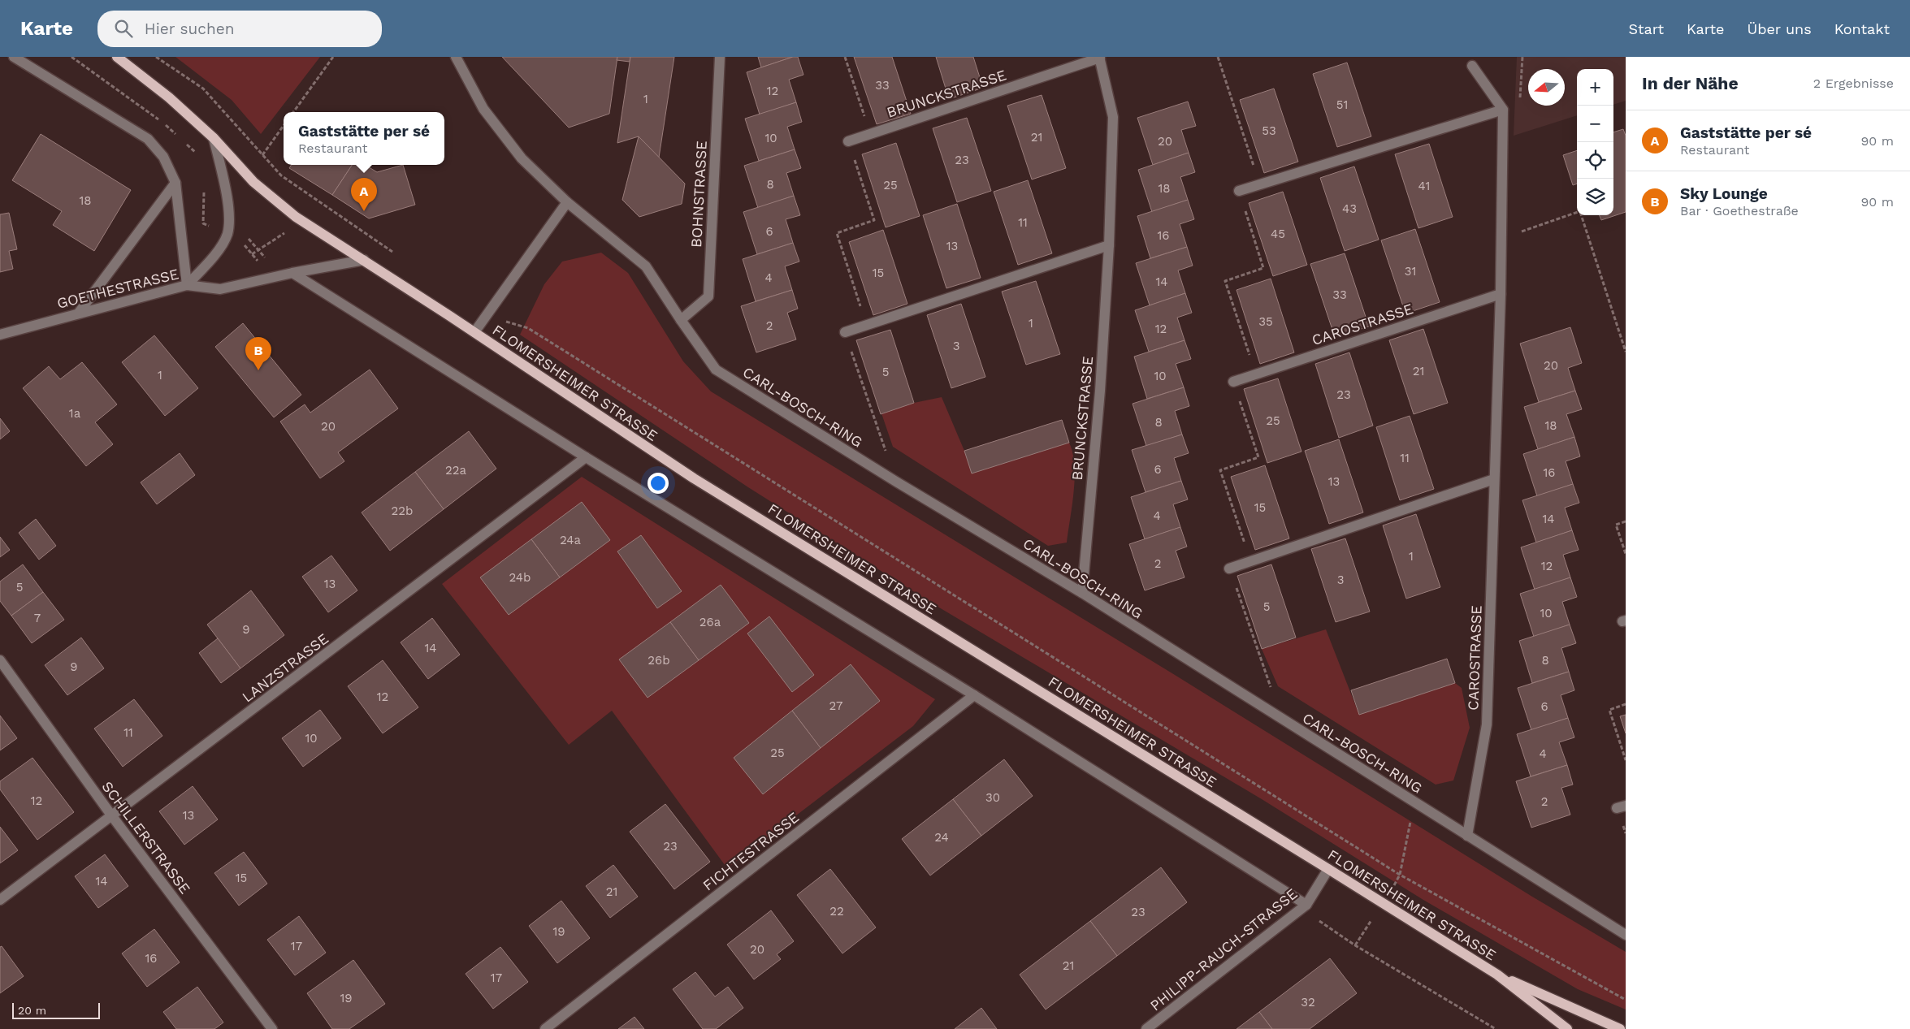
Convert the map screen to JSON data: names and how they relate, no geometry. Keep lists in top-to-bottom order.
{
  "streets": {
    "main road": ["FLOMERSHEIMER STRASSE"],
    "street": [
      "BRUNCKSTRASSE",
      "BOHNSTRASSE",
      "GOETHESTRASSE",
      "CAROSTRASSE",
      "CARL-BOSCH-RING",
      "LANZSTRASSE",
      "SCHILLERSTRASSE",
      "FICHTESTRASSE",
      "PHILIPP-RAUCH-STRASSE"
    ]
  },
  "crossings": [
    ["BRUNCKSTRASSE", "CARL-BOSCH-RING"],
    ["BOHNSTRASSE", "CARL-BOSCH-RING"],
    ["GOETHESTRASSE", "FLOMERSHEIMER STRASSE"],
    ["CAROSTRASSE", "CARL-BOSCH-RING"],
    ["FLOMERSHEIMER STRASSE", "PHILIPP-RAUCH-STRASSE"],
    ["LANZSTRASSE", "SCHILLERSTRASSE"]
  ],
  "house_numbers": [
    "33",
    "12",
    "1",
    "51",
    "53",
    "21",
    "10",
    "20",
    "23",
    "8",
    "25",
    "41",
    "18",
    "18",
    "43",
    "11",
    "6",
    "45",
    "16",
    "13",
    "31",
    "15",
    "4",
    "14",
    "33",
    "35",
    "1",
    "2",
    "12",
    "3",
    "20",
    "21",
    "5",
    "1",
    "10",
    "23",
    "1a",
    "25",
    "8",
    "18",
    "20",
    "11",
    "6",
    "22a",
    "16",
    "13",
    "15",
    "22b",
    "4",
    "14",
    "24a",
    "1",
    "2",
    "12",
    "24b",
    "3",
    "13",
    "5",
    "5",
    "10",
    "7",
    "26a",
    "9",
    "14",
    "26b",
    "8",
    "9",
    "12",
    "27",
    "6",
    "11",
    "10",
    "25",
    "4",
    "30",
    "12",
    "2",
    "13",
    "24",
    "23",
    "15",
    "14",
    "21",
    "22",
    "23",
    "19",
    "17",
    "20",
    "16",
    "21",
    "17",
    "19",
    "32"
  ],
  "scale_bar": "20 m",
  "north": "left",
  "page": {
    "header": "Karte",
    "search": "Hier suchen",
    "nav": [
      "Start",
      "Karte",
      "Über uns",
      "Kontakt"
    ],
    "heading": ["In der Nähe", "2 Ergebnisse"],
    "map_buttons": ["+", "−"],
    "list": [
      {
        "mark": "A",
        "name": "Gaststätte per sé",
        "note": "Restaurant",
        "value": "90 m"
      },
      {
        "mark": "B",
        "name": "Sky Lounge",
        "note": "Bar · Goethestraße",
        "value": "90 m"
      }
    ],
    "popup": ["Gaststätte per sé", "Restaurant"],
    "pins": ["A", "B"],
    "scale": "20 m"
  }
}
